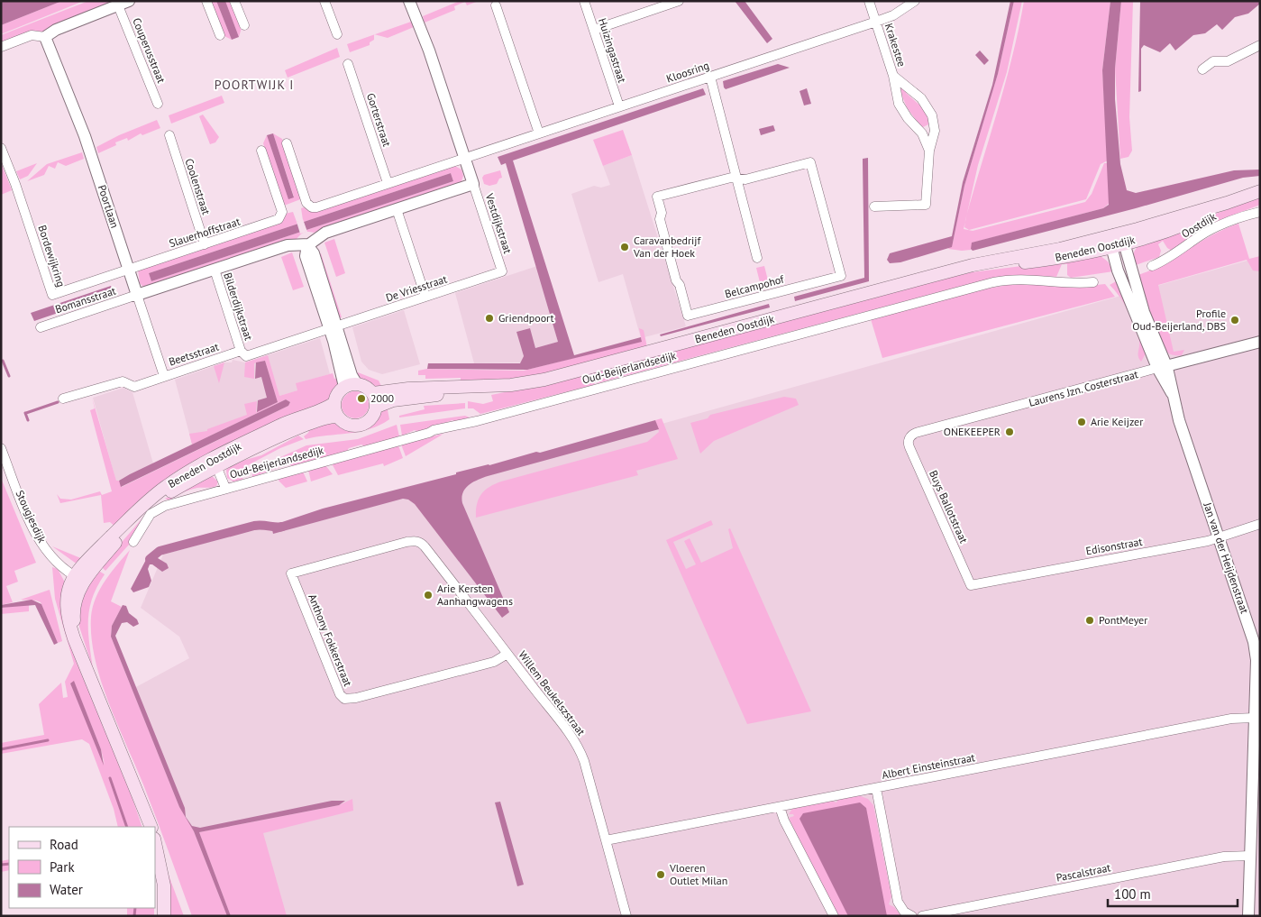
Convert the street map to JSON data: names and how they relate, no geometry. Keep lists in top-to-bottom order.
{
  "streets": {
    "main road": ["Beneden Oostdijk"],
    "street": [
      "Krakestee",
      "Couperusstraat",
      "Huizingastraat",
      "Kloosring",
      "Gorterstraat",
      "Coolenstraat",
      "Poortlaan",
      "Vestdijkstraat",
      "Oostdijk",
      "Slauerhoffstraat",
      "Bordewijkring",
      "Belcampohof",
      "De Vriesstraat",
      "Bomansstraat",
      "Bilderdijkstraat",
      "Beetsstraat",
      "Oud-Beijerlandsedijk",
      "Laurens Jzn. Costerstraat",
      "Buys Ballotstraat",
      "Stougjesdijk",
      "Edisonstraat",
      "Jan van der Heijdenstraat",
      "Anthony Fokkerstraat",
      "Willem Beukelszstraat",
      "Albert Einsteinstraat",
      "Pascalstraat"
    ]
  },
  "crossings": [
    ["Krakestee", "Kloosring"],
    ["Huizingastraat", "Kloosring"],
    ["Coolenstraat", "Slauerhoffstraat"],
    ["Poortlaan", "Slauerhoffstraat"],
    ["Poortlaan", "Bordewijkring"],
    ["Poortlaan", "Bomansstraat"],
    ["Vestdijkstraat", "De Vriesstraat"],
    ["Slauerhoffstraat", "Bordewijkring"],
    ["Beneden Oostdijk", "Oud-Beijerlandsedijk"],
    ["Beneden Oostdijk", "Stougjesdijk"],
    ["Beneden Oostdijk", "Jan van der Heijdenstraat"],
    ["De Vriesstraat", "Beetsstraat"],
    ["Bilderdijkstraat", "Beetsstraat"],
    ["Laurens Jzn. Costerstraat", "Buys Ballotstraat"],
    ["Laurens Jzn. Costerstraat", "Jan van der Heijdenstraat"],
    ["Buys Ballotstraat", "Edisonstraat"],
    ["Edisonstraat", "Jan van der Heijdenstraat"],
    ["Jan van der Heijdenstraat", "Albert Einsteinstraat"],
    ["Jan van der Heijdenstraat", "Pascalstraat"],
    ["Anthony Fokkerstraat", "Willem Beukelszstraat"],
    ["Willem Beukelszstraat", "Albert Einsteinstraat"]
  ],
  "districts": ["POORTWIJK I"],
  "places": [
    "Caravanbedrijf Van der Hoek",
    "Griendpoort",
    "Profile Oud-Beijerland, DBS",
    "2000",
    "Arie Keijzer",
    "ONEKEEPER",
    "Arie Kersten Aanhangwagens",
    "PontMeyer",
    "Vloeren Outlet Milan"
  ],
  "legend": ["Road", "Park", "Water"],
  "scale_bar": "100 m"
}
